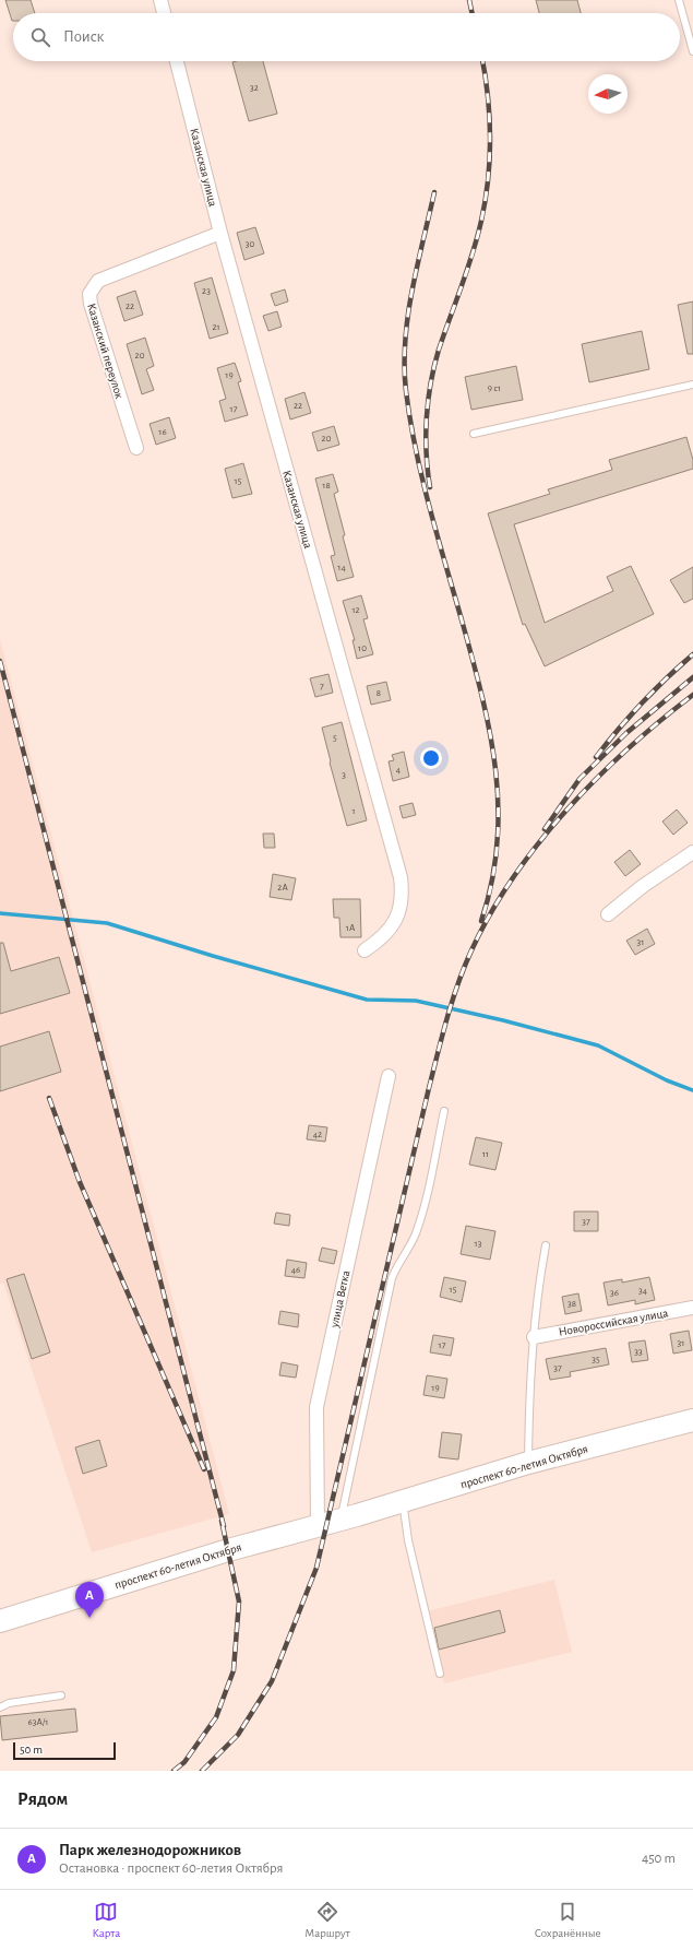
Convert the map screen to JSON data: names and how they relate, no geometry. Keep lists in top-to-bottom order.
{
  "streets": {
    "highway": ["проспект 60-летия Октября"],
    "street": [
      "Казанская улица",
      "Казанский переулок",
      "улица Ветка",
      "Новороссийская улица"
    ]
  },
  "crossings": [
    ["Казанская улица", "Казанский переулок"],
    ["улица Ветка", "проспект 60-летия Октября"]
  ],
  "house_numbers": [
    "32",
    "30",
    "23",
    "22",
    "21",
    "20",
    "19",
    "9 с1",
    "22",
    "17",
    "16",
    "20",
    "15",
    "18",
    "14",
    "12",
    "10",
    "7",
    "8",
    "5",
    "4",
    "3",
    "1",
    "2А",
    "1А",
    "31",
    "42",
    "11",
    "37",
    "13",
    "46",
    "15",
    "34",
    "36",
    "38",
    "31",
    "17",
    "33",
    "35",
    "37",
    "19",
    "63А/1"
  ],
  "scale_bar": "50 m",
  "north": "left",
  "page": {
    "search": "Поиск",
    "pins": "A",
    "scale": "50 m",
    "heading": "Рядом",
    "list": [
      {
        "mark": "A",
        "name": "Парк железнодорожников",
        "note": "Остановка · проспект 60-летия Октября",
        "value": "450 m"
      }
    ],
    "nav": ["Карта", "Маршрут", "Сохранённые"]
  }
}
